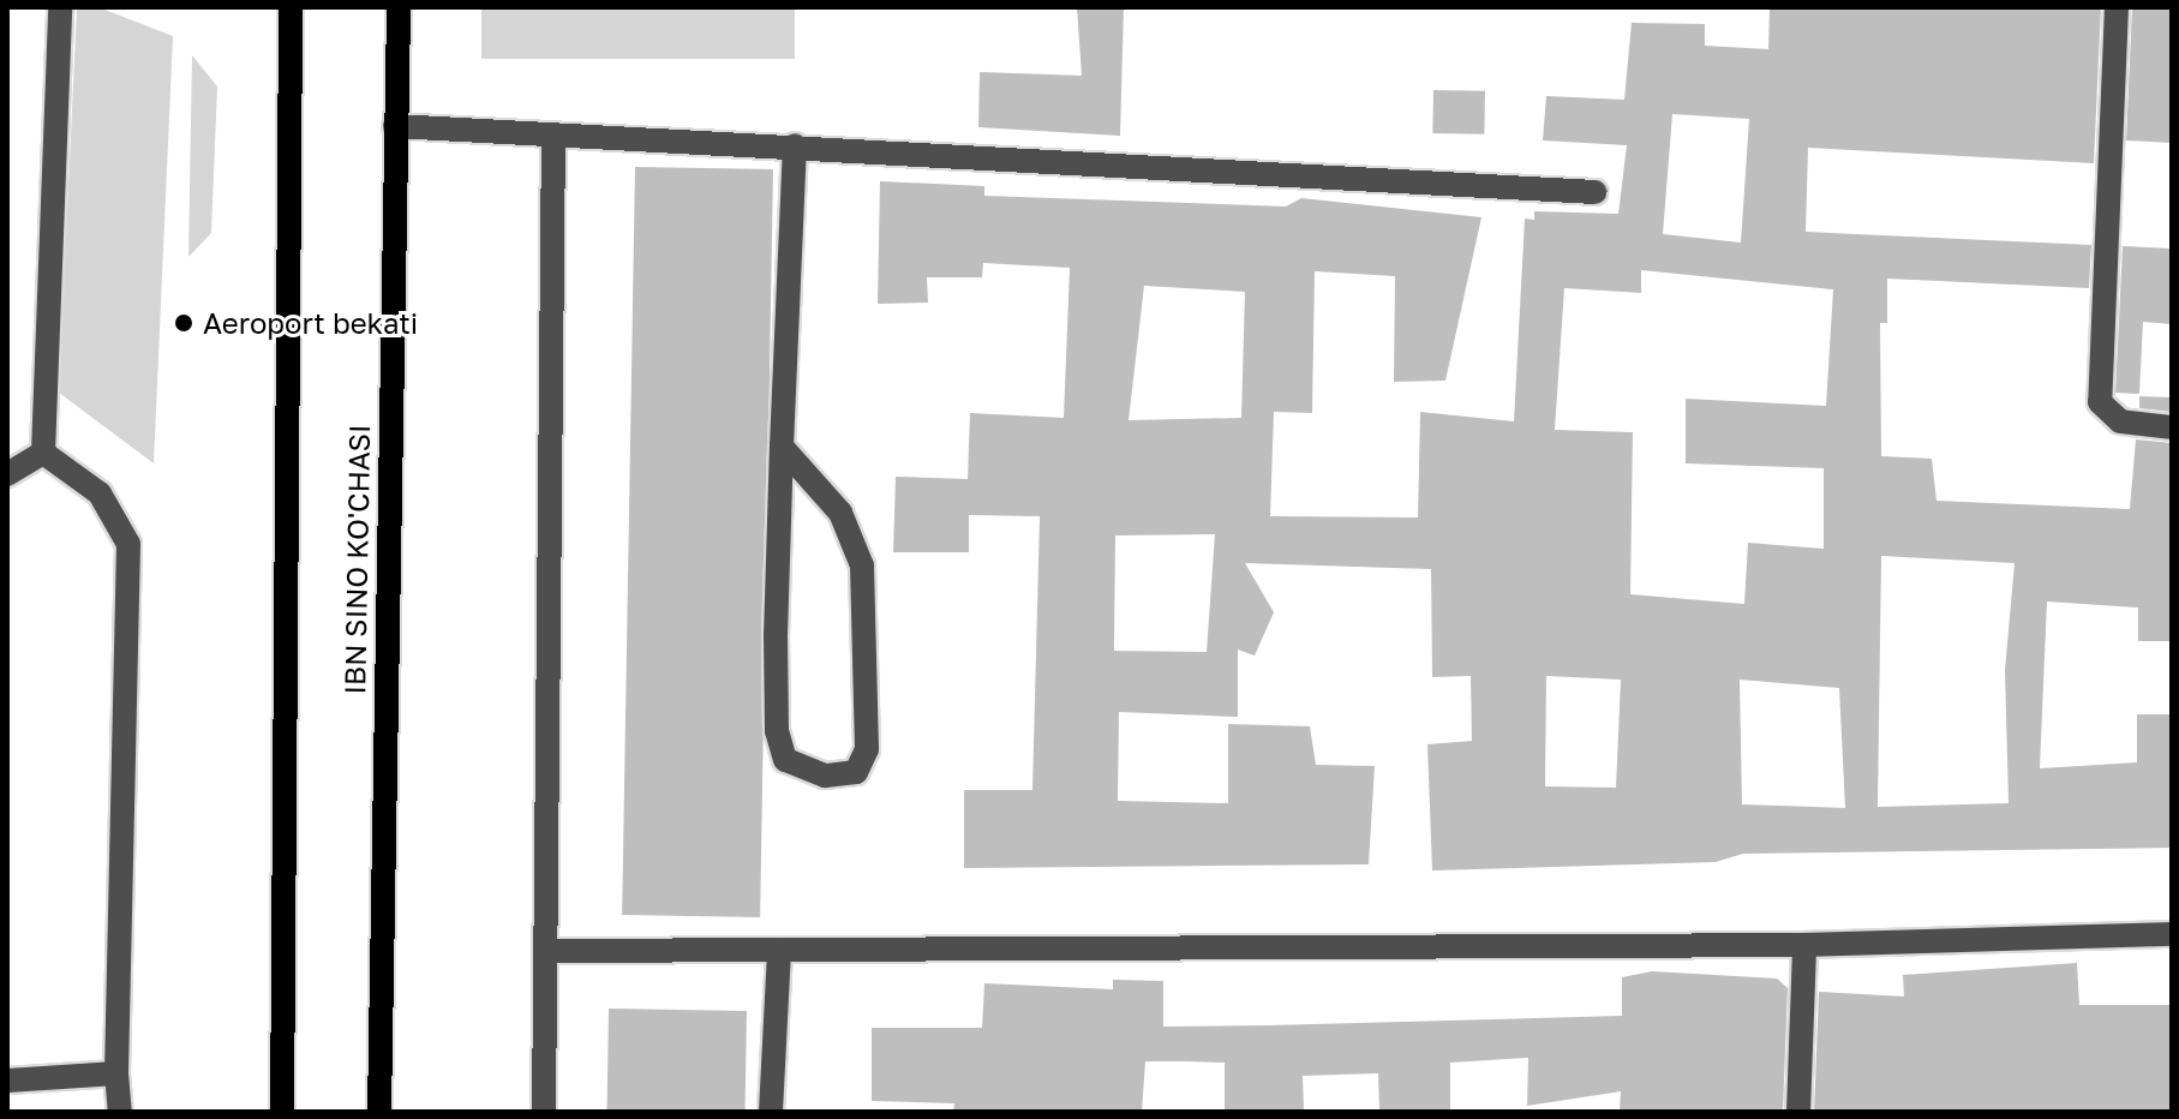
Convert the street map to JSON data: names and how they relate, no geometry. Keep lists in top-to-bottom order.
{
  "streets": {
    "main road": ["IBN SINO KO'CHASI"]
  },
  "places": ["Aeroport bekati"]
}
